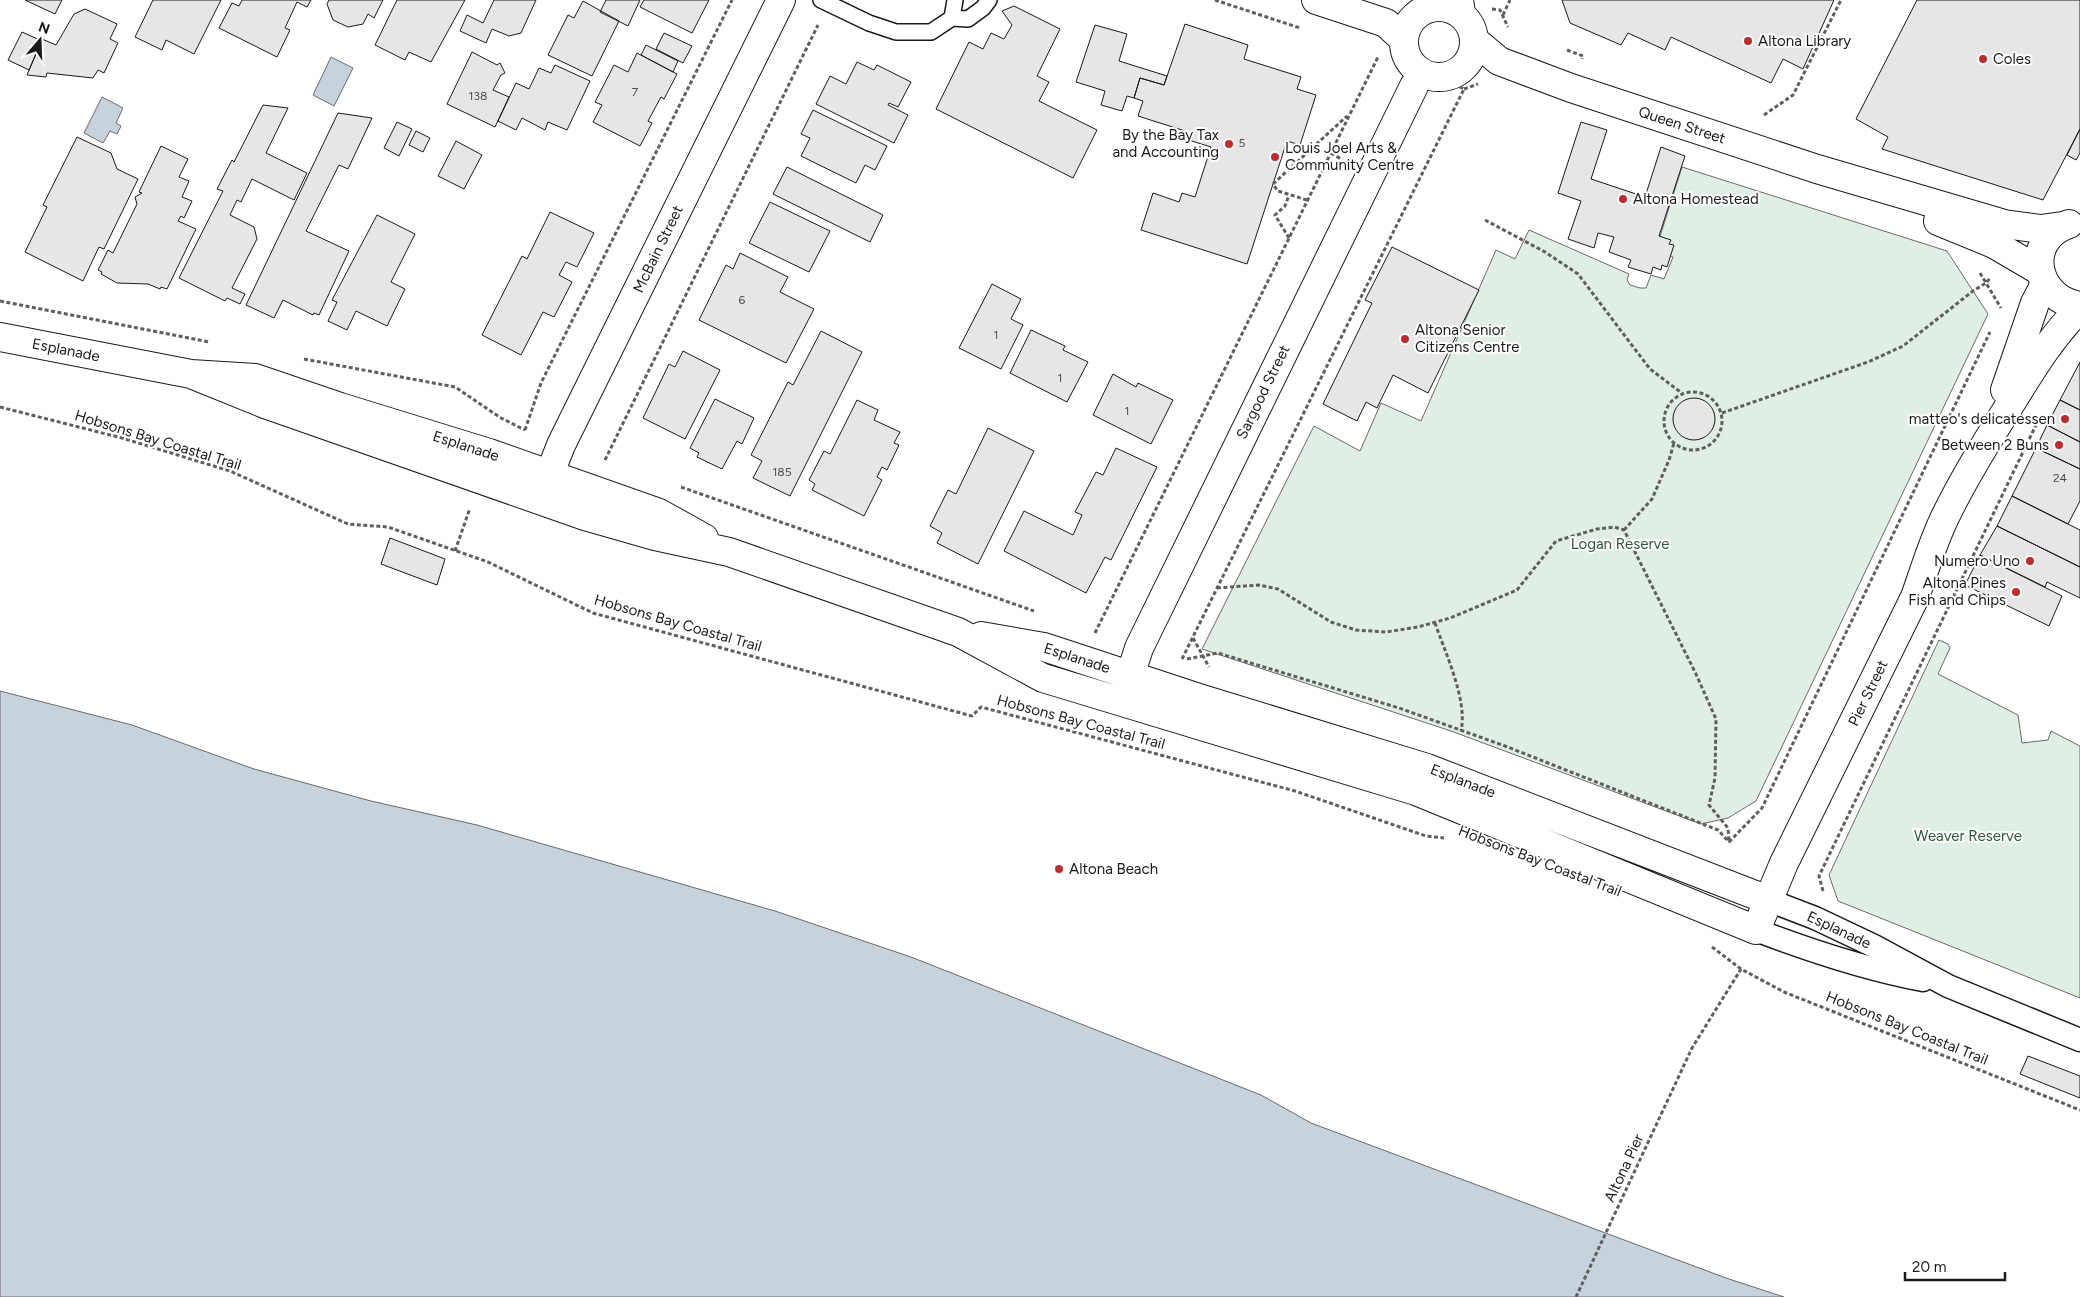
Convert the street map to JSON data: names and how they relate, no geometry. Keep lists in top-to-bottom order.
{
  "streets": {
    "street": [
      "Queen Street",
      "McBain Street",
      "Esplanade",
      "Sargood Street",
      "Pier Street"
    ],
    "path": ["Hobsons Bay Coastal Trail", "Altona Pier"]
  },
  "crossings": [
    ["Queen Street", "Sargood Street"],
    ["Queen Street", "Pier Street"],
    ["McBain Street", "Esplanade"],
    ["Esplanade", "Sargood Street"],
    ["Esplanade", "Pier Street"],
    ["Hobsons Bay Coastal Trail", "Altona Pier"]
  ],
  "parks": ["Logan Reserve", "Weaver Reserve"],
  "places": [
    "Altona Library",
    "Coles",
    "By the Bay Tax and Accounting",
    "Louis Joel Arts & Community Centre",
    "Altona Homestead",
    "Altona Senior Citizens Centre",
    "matteo's delicatessen",
    "Between 2 Buns",
    "Numero Uno",
    "Altona Pines Fish and Chips",
    "Altona Beach"
  ],
  "house_numbers": [
    "7",
    "138",
    "5",
    "6",
    "1",
    "1",
    "1",
    "185",
    "24"
  ],
  "scale_bar": "20 m",
  "north": "top"
}
